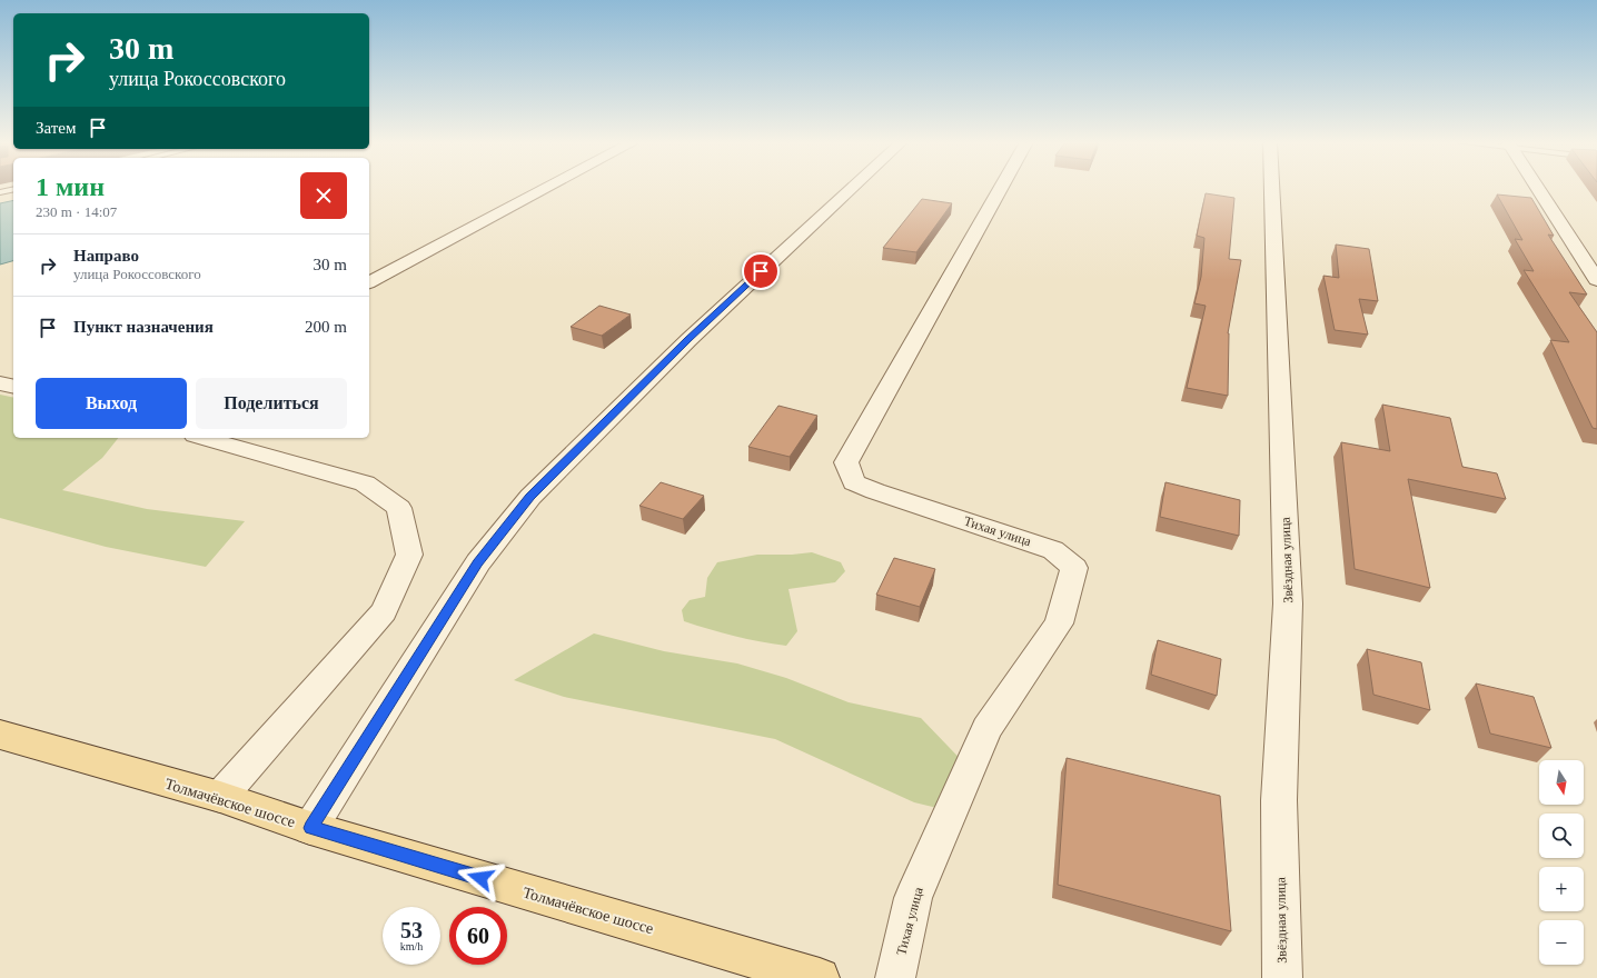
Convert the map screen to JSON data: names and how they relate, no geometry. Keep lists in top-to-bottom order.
{
  "streets": {
    "main road": ["Толмачёвское шоссе"],
    "street": ["Тихая улица", "Звёздная улица"]
  },
  "north": "bottom",
  "page": {
    "turn": ["30 m", "улица Рокоссовского"],
    "then": "Затем",
    "heading": ["1 мин", "230 m · 14:07"],
    "list": [
      {
        "name": "Направо",
        "note": "улица Рокоссовского",
        "value": "30 m"
      },
      {
        "name": "Пункт назначения",
        "value": "200 m"
      }
    ],
    "buttons": ["Выход", "Поделиться"],
    "map_buttons": ["+", "−"],
    "speed": "53 km/h",
    "limit": "60"
  }
}
